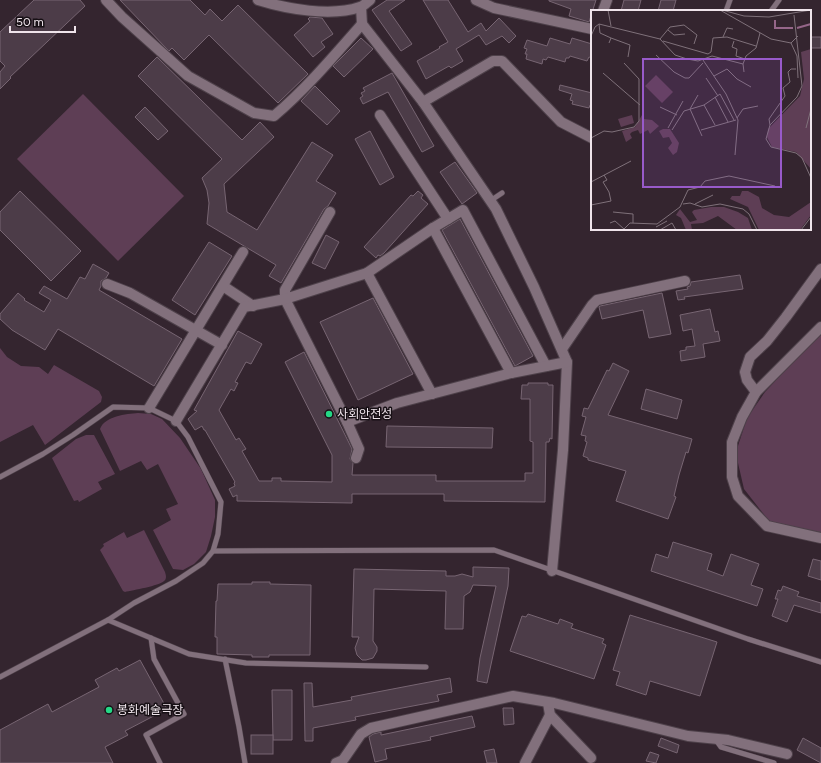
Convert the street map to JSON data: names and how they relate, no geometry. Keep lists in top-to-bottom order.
{
  "places": ["사회안전성", "봉화예술극장"],
  "scale_bar": "50 m"
}
